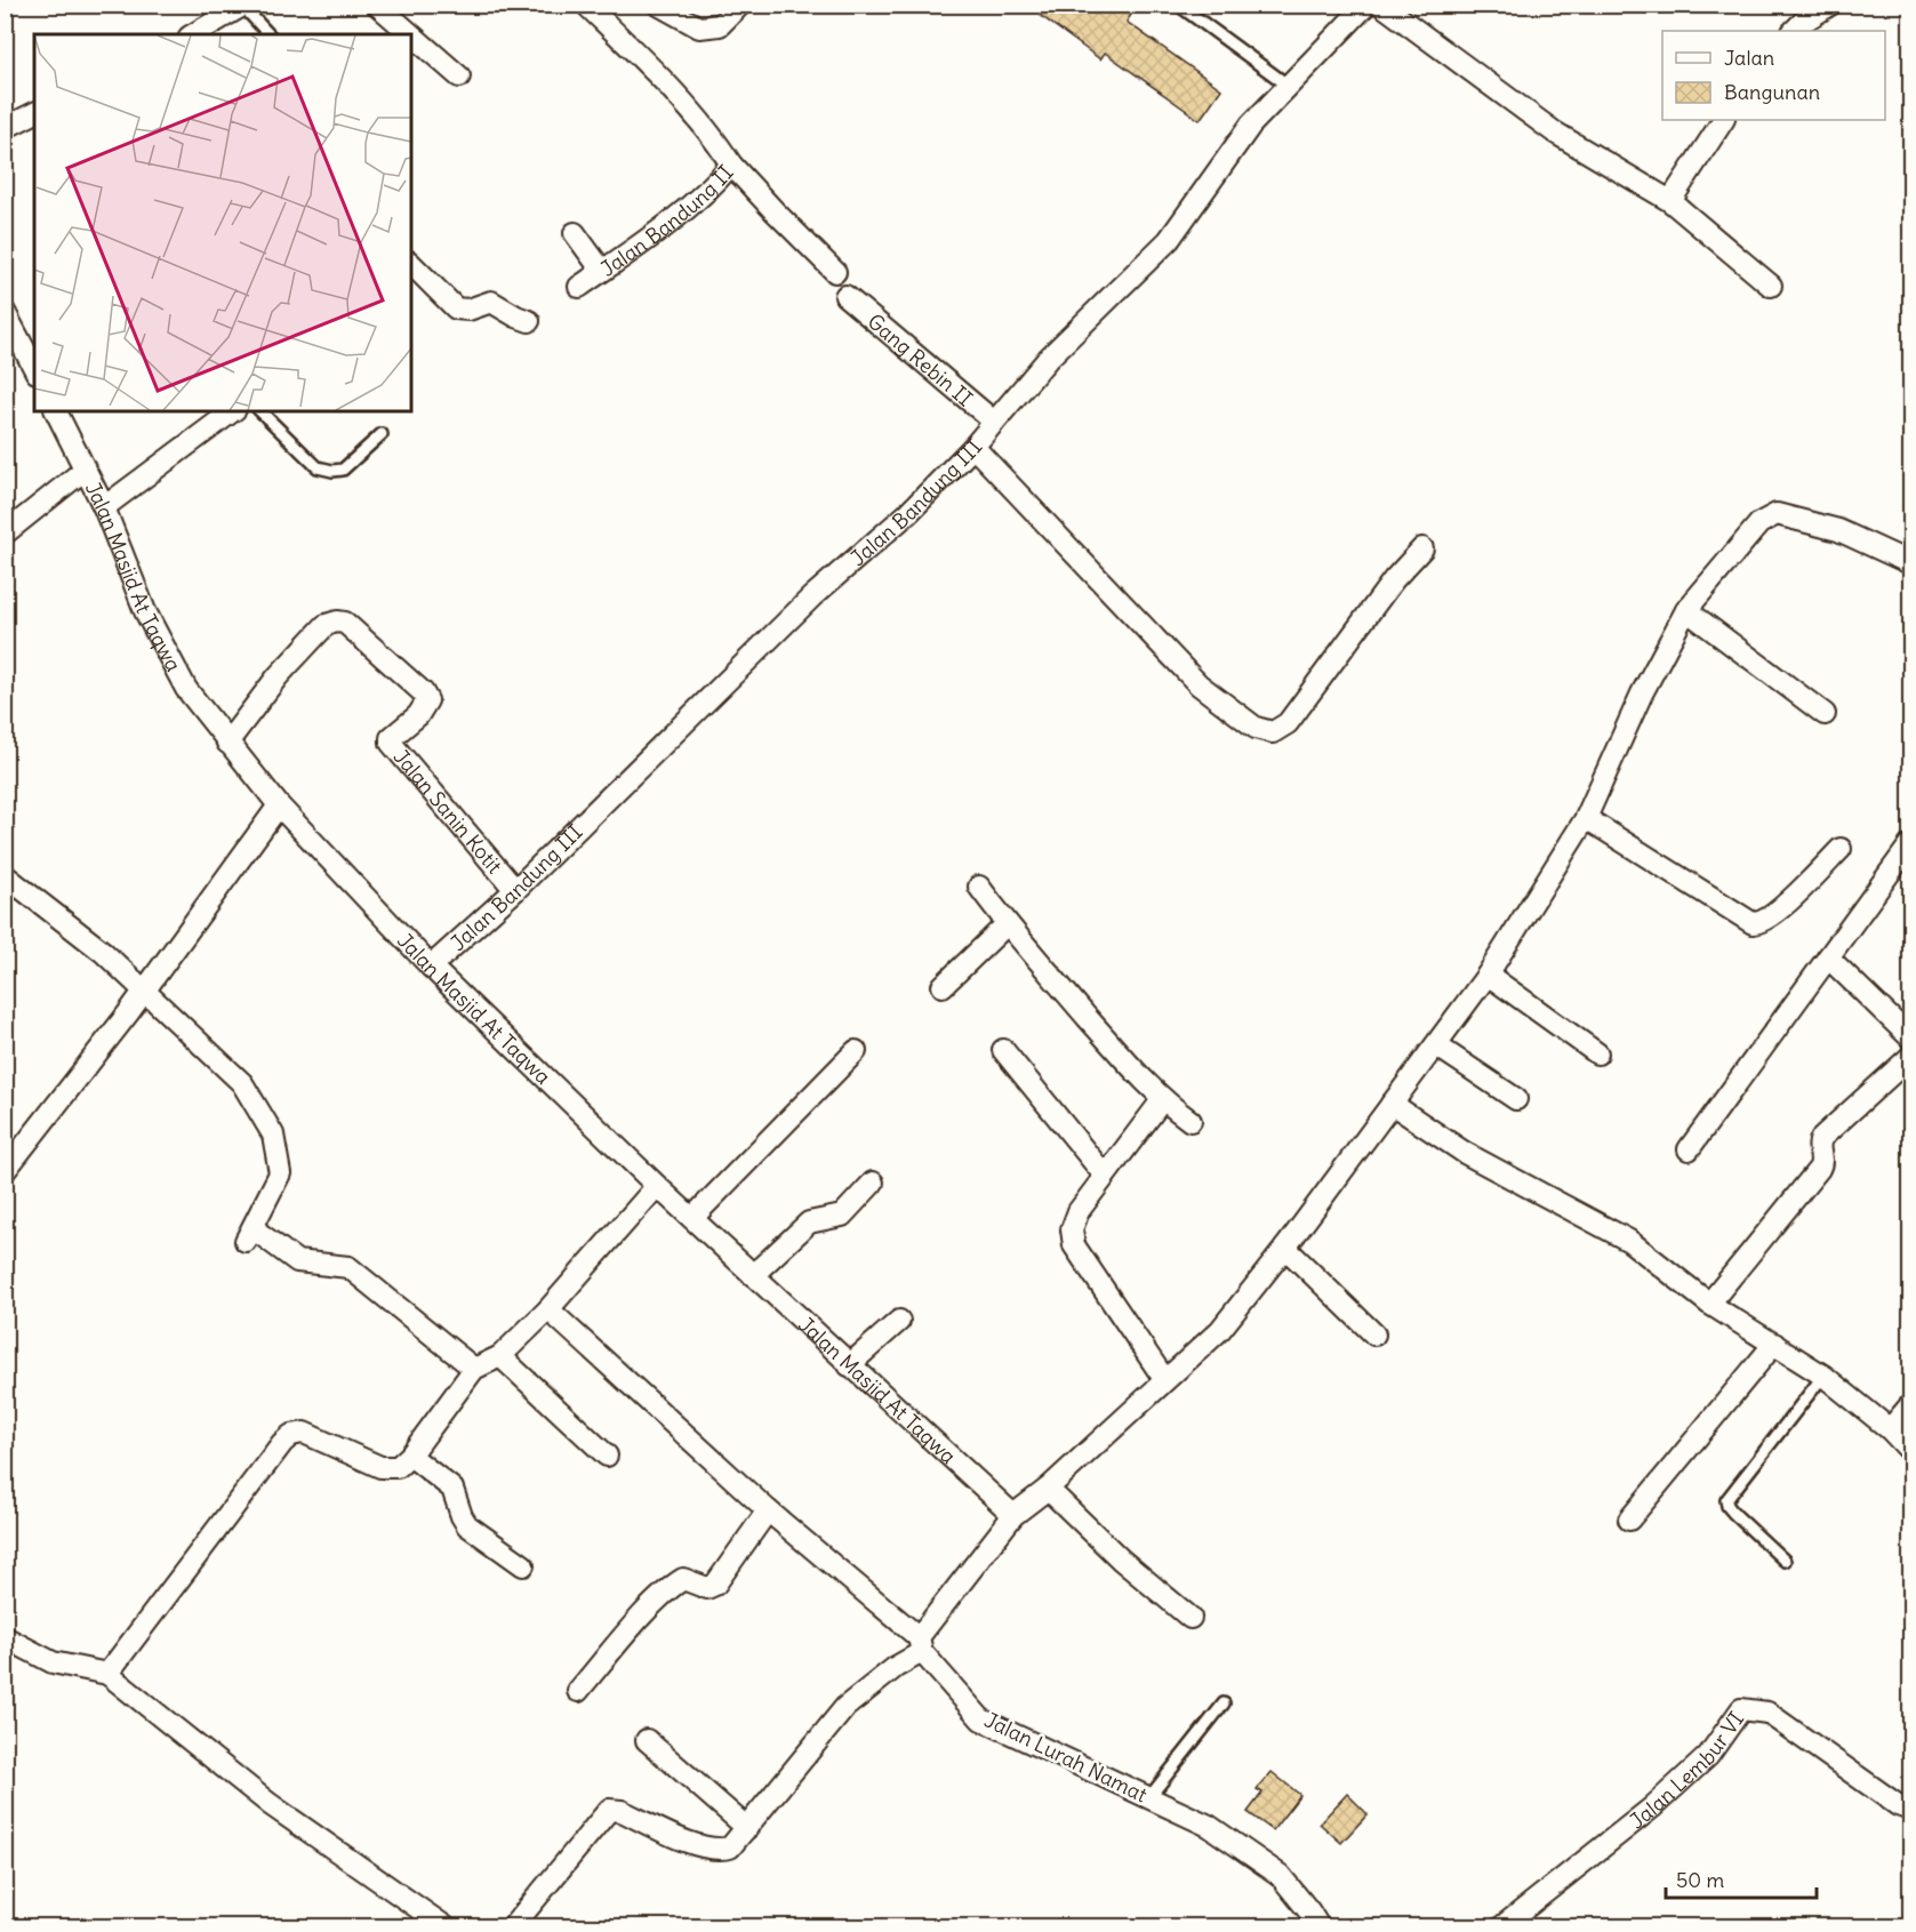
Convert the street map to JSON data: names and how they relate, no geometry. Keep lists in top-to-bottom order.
{
  "streets": {
    "street": [
      "Jalan Bandung II",
      "Gang Rebin II",
      "Jalan Bandung III",
      "Jalan Masjid At Taqwa",
      "Jalan Sanin Kotit",
      "Jalan Lurah Namat",
      "Jalan Lembur VI"
    ]
  },
  "crossings": [
    ["Gang Rebin II", "Jalan Bandung III"],
    ["Jalan Bandung III", "Jalan Masjid At Taqwa"],
    ["Jalan Bandung III", "Jalan Sanin Kotit"],
    ["Jalan Masjid At Taqwa", "Jalan Sanin Kotit"]
  ],
  "legend": ["Jalan", "Bangunan"],
  "scale_bar": "50 m"
}
